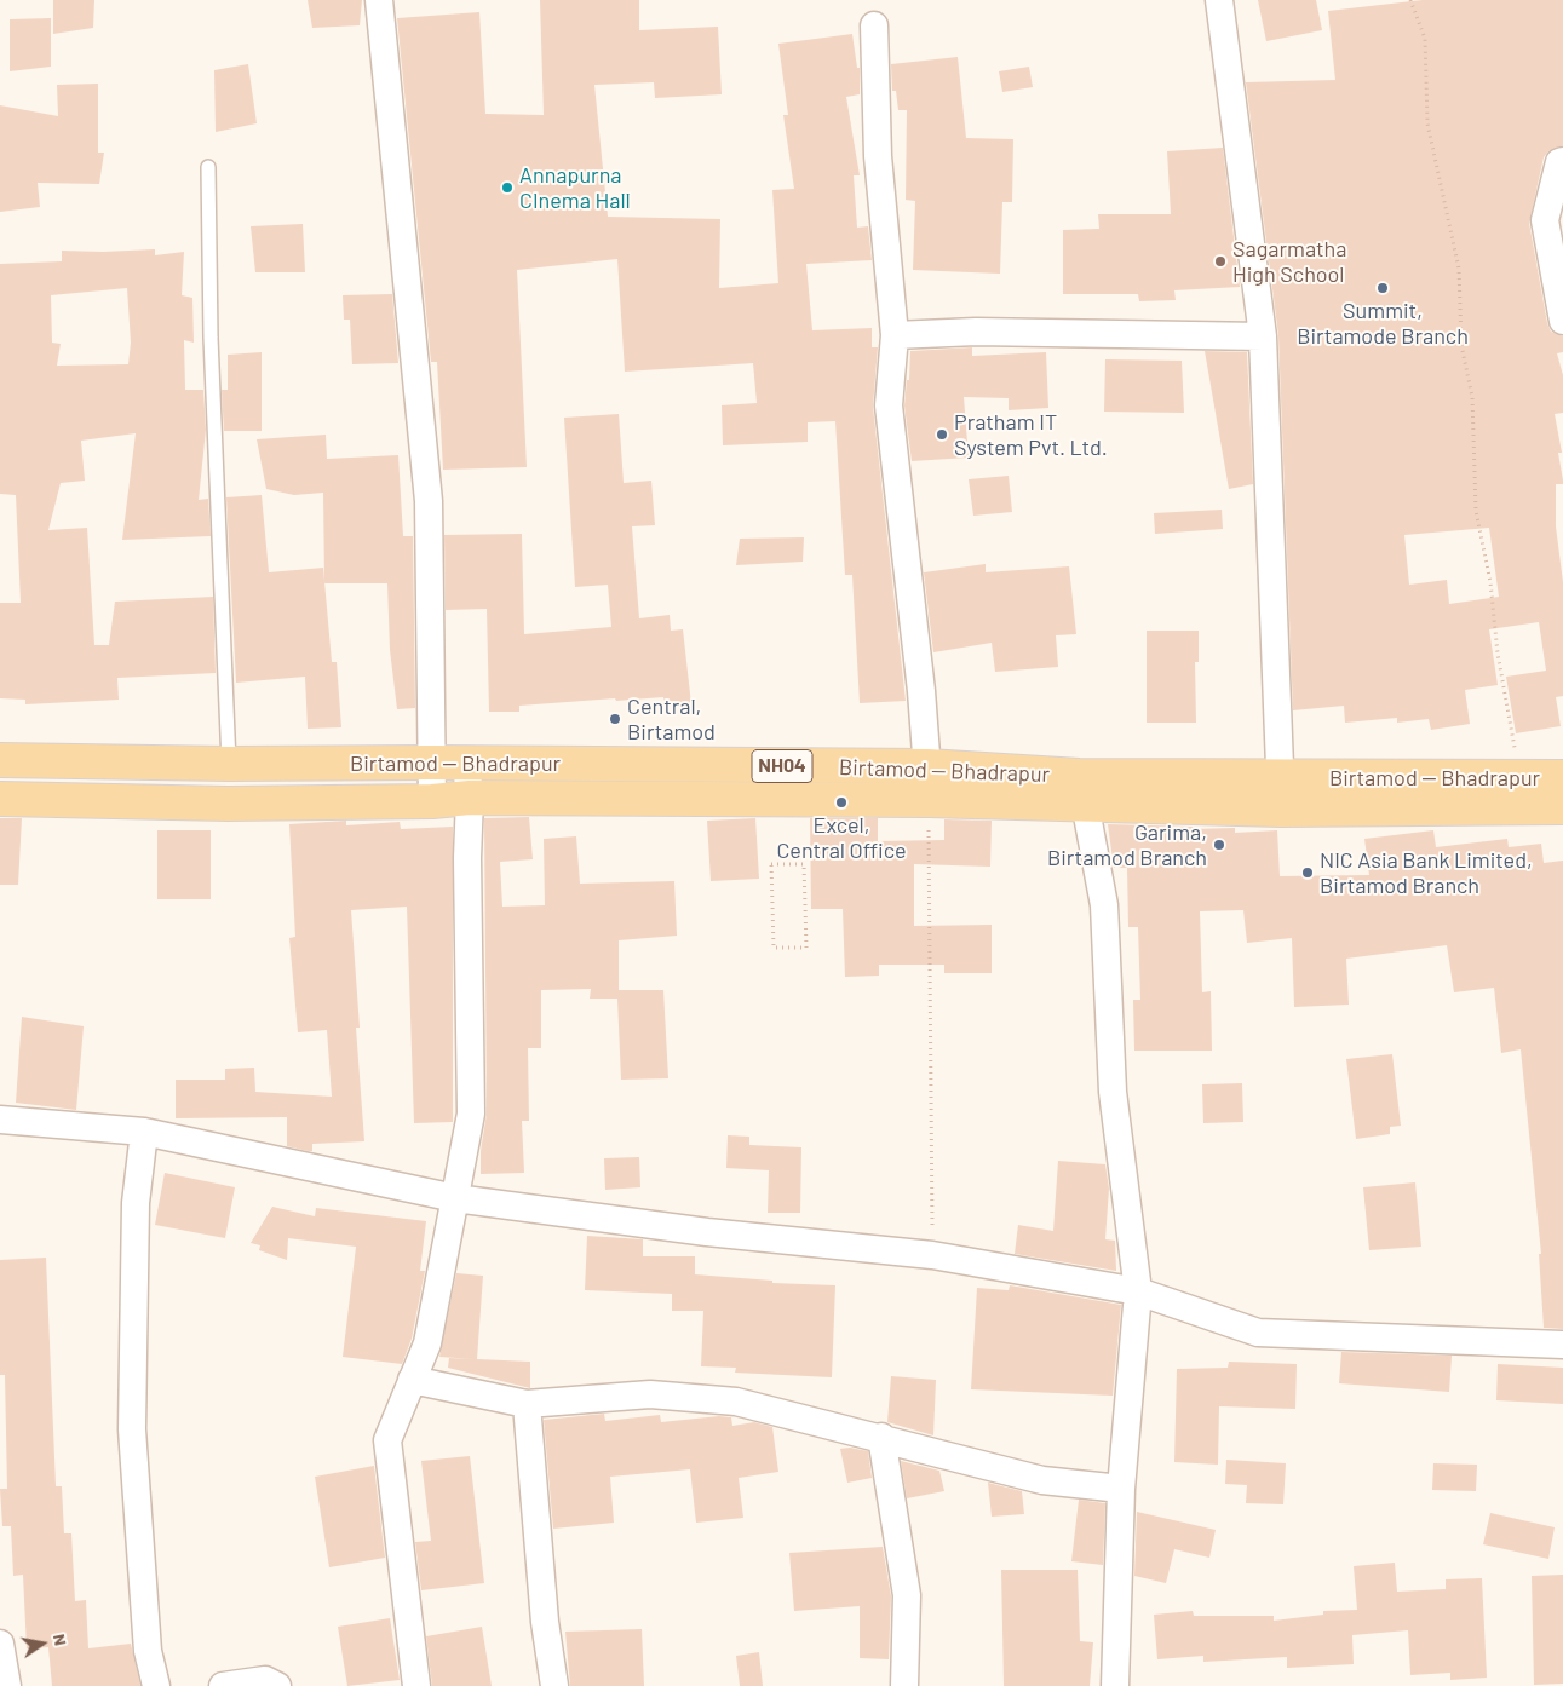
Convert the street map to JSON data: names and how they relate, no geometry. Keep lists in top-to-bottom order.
{
  "streets": {
    "main road": ["Birtamod — Bhadrapur", "NH04"]
  },
  "places": [
    "Annapurna CInema Hall",
    "Sagarmatha High School",
    "Summit, Birtamode Branch",
    "Pratham IT System Pvt. Ltd.",
    "Central, Birtamod",
    "Excel, Central Office",
    "Garima, Birtamod Branch",
    "NIC Asia Bank Limited, Birtamod Branch"
  ],
  "north": "right"
}
